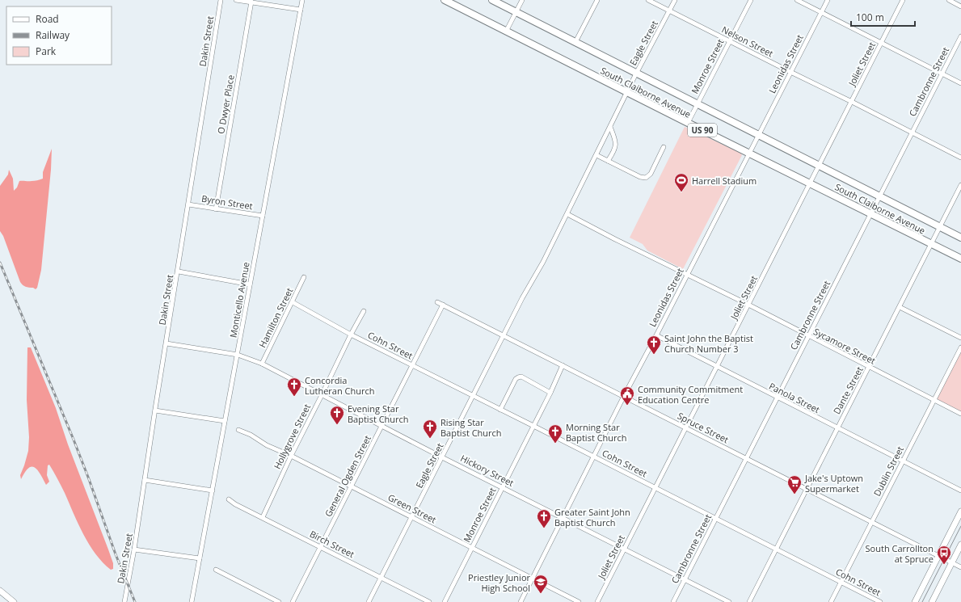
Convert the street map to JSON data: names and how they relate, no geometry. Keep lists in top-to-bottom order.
{
  "streets": {
    "main road": ["South Claiborne Avenue", "US 90"],
    "street": [
      "Dakin Street",
      "Nelson Street",
      "Eagle Street",
      "Leonidas Street",
      "Joliet Street",
      "Monroe Street",
      "Cambronne Street",
      "O Dwyer Place",
      "Byron Street",
      "Monticello Avenue",
      "Hamilton Street",
      "Cohn Street",
      "Sycamore Street",
      "Dante Street",
      "Panola Street",
      "Spruce Street",
      "Hollygrove Street",
      "Hickory Street",
      "Dublin Street",
      "General Ogden Street",
      "Green Street",
      "Birch Street"
    ]
  },
  "crossings": [
    ["Dakin Street", "Byron Street"],
    ["Dakin Street", "Hickory Street"],
    ["Nelson Street", "Eagle Street"],
    ["Nelson Street", "Leonidas Street"],
    ["Nelson Street", "Joliet Street"],
    ["Nelson Street", "Monroe Street"],
    ["Nelson Street", "Cambronne Street"],
    ["Eagle Street", "South Claiborne Avenue"],
    ["Eagle Street", "Cohn Street"],
    ["Eagle Street", "Sycamore Street"],
    ["Eagle Street", "Spruce Street"],
    ["Eagle Street", "Hickory Street"],
    ["Eagle Street", "Green Street"],
    ["Eagle Street", "Birch Street"],
    ["Leonidas Street", "South Claiborne Avenue"],
    ["Leonidas Street", "Cohn Street"],
    ["Leonidas Street", "Sycamore Street"],
    ["Leonidas Street", "Panola Street"],
    ["Leonidas Street", "Spruce Street"],
    ["Leonidas Street", "Hickory Street"],
    ["Leonidas Street", "Green Street"],
    ["Joliet Street", "South Claiborne Avenue"],
    ["Joliet Street", "Cohn Street"],
    ["Joliet Street", "Sycamore Street"],
    ["Joliet Street", "Panola Street"],
    ["Joliet Street", "Spruce Street"],
    ["Joliet Street", "Hickory Street"],
    ["Monroe Street", "South Claiborne Avenue"],
    ["Monroe Street", "Cohn Street"],
    ["Monroe Street", "Spruce Street"],
    ["Monroe Street", "Hickory Street"],
    ["Monroe Street", "Green Street"],
    ["Cambronne Street", "South Claiborne Avenue"],
    ["Cambronne Street", "Cohn Street"],
    ["Cambronne Street", "Sycamore Street"],
    ["Cambronne Street", "Panola Street"],
    ["Cambronne Street", "Spruce Street"],
    ["Cambronne Street", "Hickory Street"],
    ["South Claiborne Avenue", "Dante Street"],
    ["O Dwyer Place", "Byron Street"],
    ["Byron Street", "Monticello Avenue"],
    ["Monticello Avenue", "Hickory Street"],
    ["Hamilton Street", "Cohn Street"],
    ["Hamilton Street", "Hickory Street"],
    ["Cohn Street", "Dante Street"],
    ["Cohn Street", "Hollygrove Street"],
    ["Cohn Street", "Dublin Street"],
    ["Cohn Street", "General Ogden Street"],
    ["Sycamore Street", "Dante Street"],
    ["Sycamore Street", "Dublin Street"],
    ["Dante Street", "Panola Street"],
    ["Dante Street", "Spruce Street"],
    ["Panola Street", "Dublin Street"],
    ["Spruce Street", "Dublin Street"],
    ["Spruce Street", "General Ogden Street"],
    ["Hollygrove Street", "Hickory Street"],
    ["Hollygrove Street", "Green Street"],
    ["Hollygrove Street", "Birch Street"],
    ["Hickory Street", "General Ogden Street"],
    ["General Ogden Street", "Green Street"],
    ["General Ogden Street", "Birch Street"]
  ],
  "places": {
    "sports": ["Harrell Stadium"],
    "church": [
      "Saint John the Baptist Church Number 3",
      "Concordia Lutheran Church",
      "Evening Star Baptist Church",
      "Rising Star Baptist Church",
      "Morning Star Baptist Church",
      "Greater Saint John Baptist Church"
    ],
    "public building": ["Community Commitment Education Centre"],
    "supermarket": ["Jake's Uptown Supermarket"],
    "bus stop": ["South Carrollton at Spruce"],
    "school or university": ["Priestley Junior High School"]
  },
  "legend": ["Road", "Railway", "Park"],
  "scale_bar": "100 m"
}
